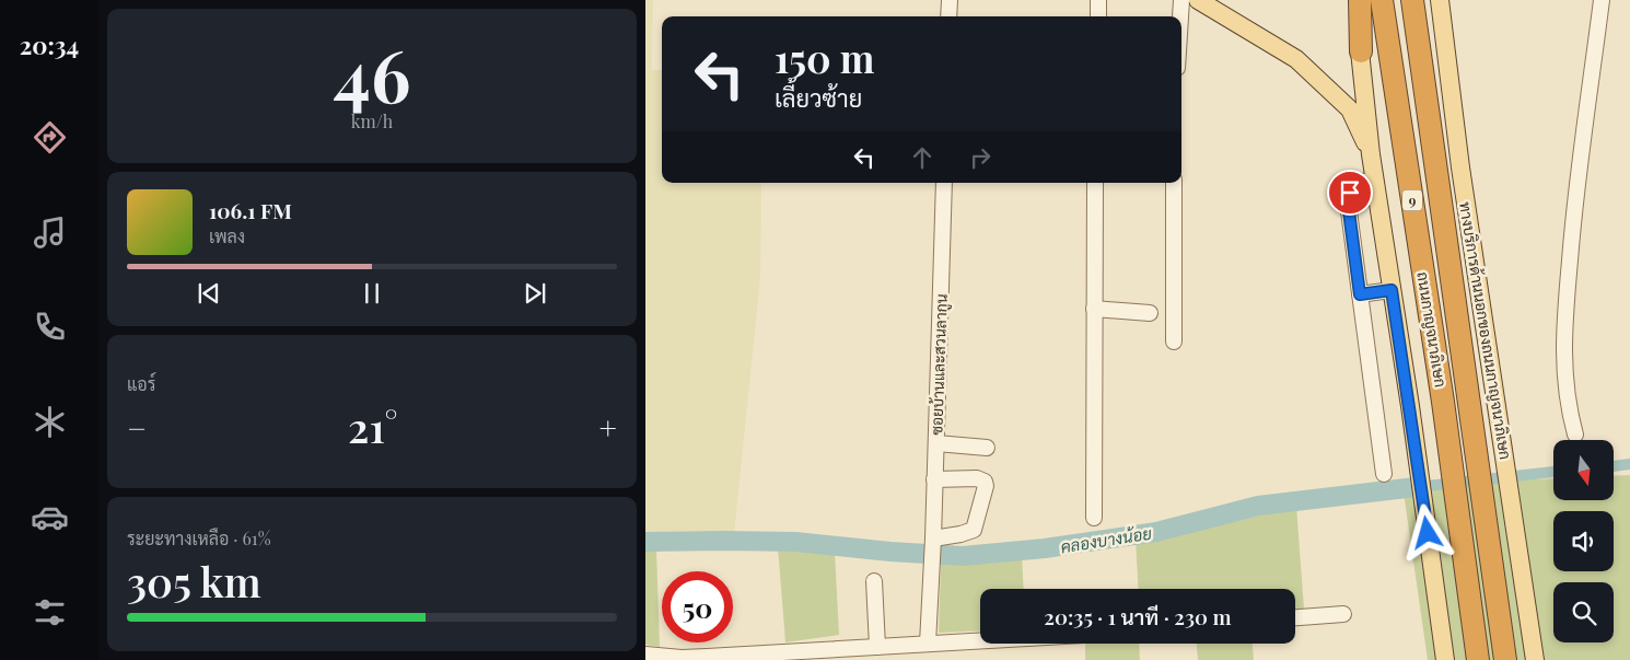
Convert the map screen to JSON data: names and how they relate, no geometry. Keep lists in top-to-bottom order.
{
  "streets": {
    "highway": ["9", "ถนนกาญจนาภิเษก"],
    "main road": ["ทางบริการด้านนอกของถนนกาญจนาภิเษก"],
    "street": ["ซอยบ้านและสวนลากูน"]
  },
  "water": ["คลองบางน้อย"],
  "north": "bottom",
  "page": {
    "tabs": "20:34",
    "tile": [
      ["46", "km/h"],
      "แอร์",
      ["ระยะทางเหลือ · 61%", "305 km"]
    ],
    "turn": ["150 m", "เลี้ยวซ้าย"],
    "song": ["106.1 FM", "เพลง"],
    "heat": ["−", "21°", "+"],
    "limit": "50",
    "trip": "20:35 · 1 นาที · 230 m"
  }
}
